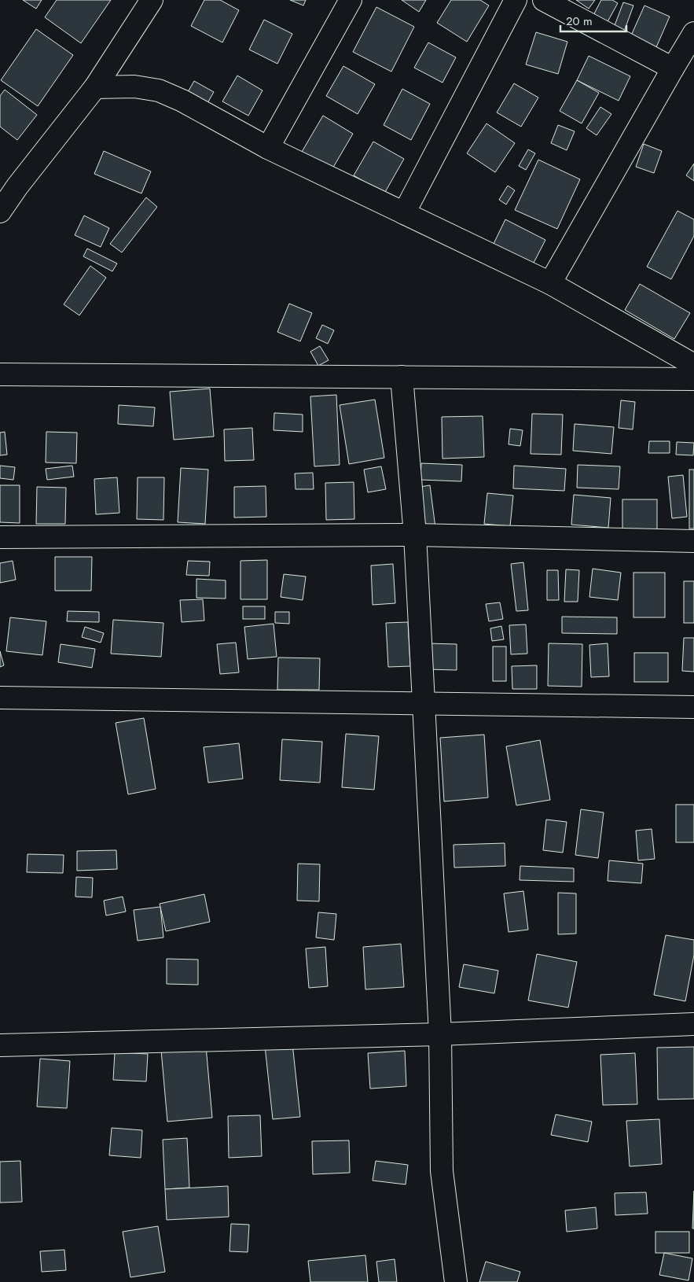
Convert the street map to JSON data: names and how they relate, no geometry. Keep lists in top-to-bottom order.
{
  "scale_bar": "20 m"
}
